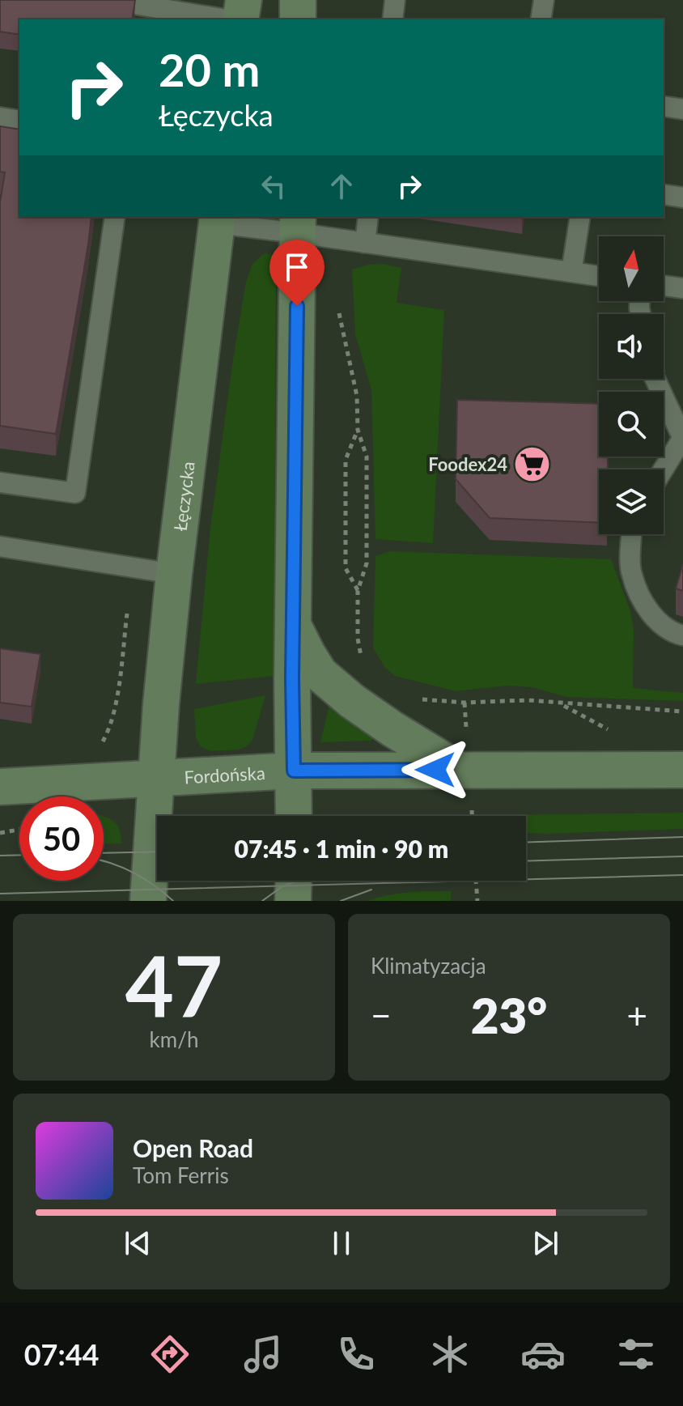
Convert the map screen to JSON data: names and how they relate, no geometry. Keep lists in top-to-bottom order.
{
  "streets": {
    "street": ["Łęczycka", "Fordońska"]
  },
  "crossings": [
    ["Łęczycka", "Fordońska"]
  ],
  "places": {
    "supermarket": ["Foodex24"]
  },
  "north": "top",
  "page": {
    "turn": ["20 m", "Łęczycka"],
    "limit": "50",
    "trip": "07:45 · 1 min · 90 m",
    "tile": [
      ["47", "km/h"],
      "Klimatyzacja"
    ],
    "heat": ["−", "23°", "+"],
    "song": ["Open Road", "Tom Ferris"],
    "tabs": "07:44"
  }
}
